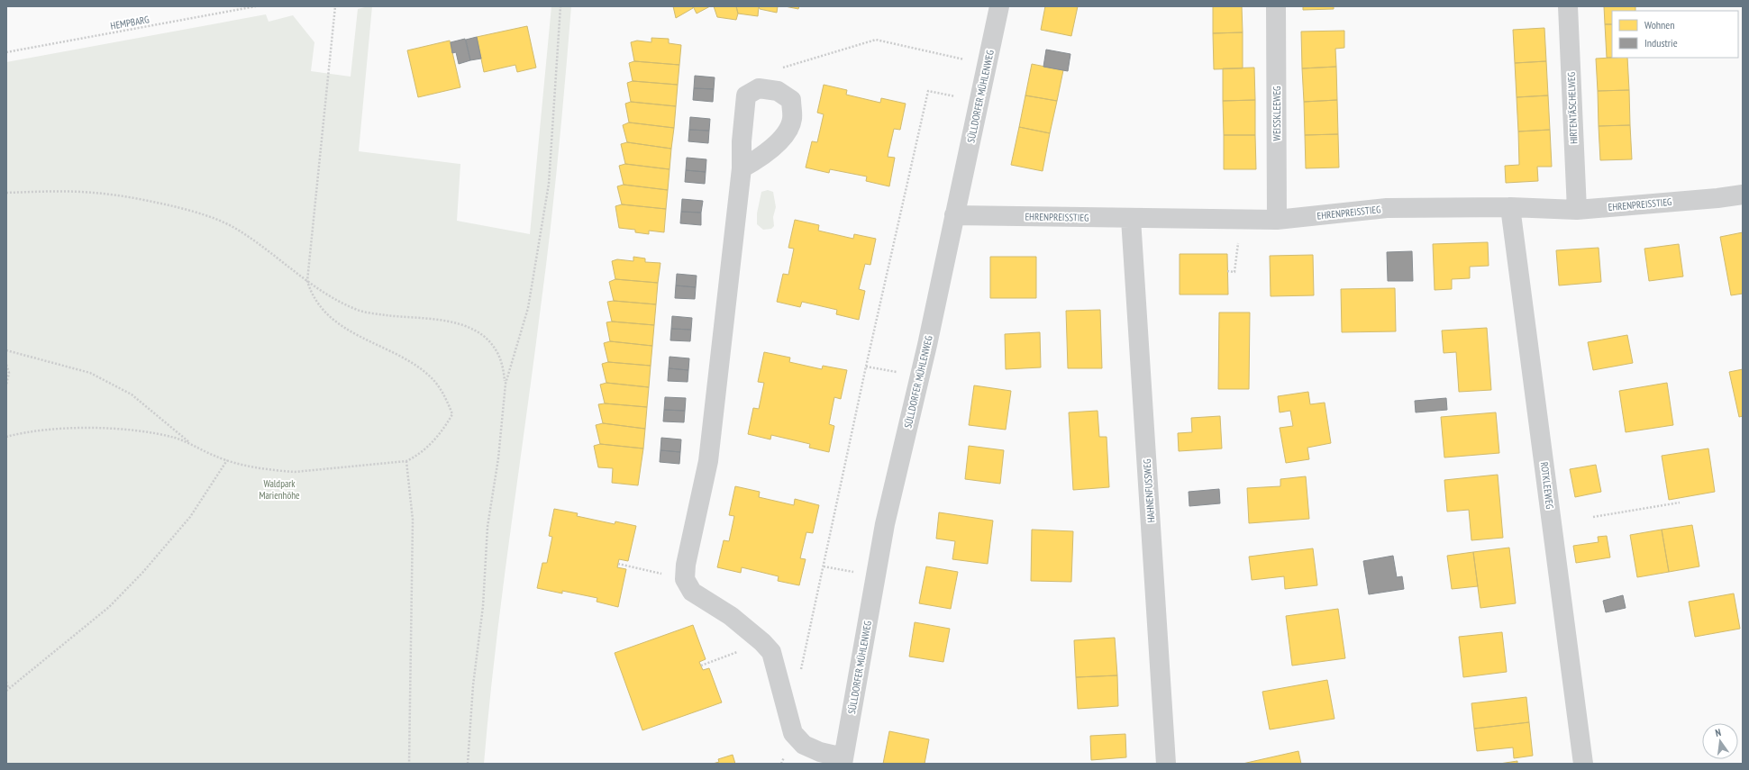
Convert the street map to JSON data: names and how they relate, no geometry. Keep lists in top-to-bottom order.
{
  "streets": {
    "street": [
      "SÜLLDORFER MÜHLENWEG",
      "HIRTENTÄSCHELWEG",
      "WEISSKLEEWEG",
      "EHRENPREISSTIEG",
      "ROTKLEEWEG",
      "HAHNENFUSSWEG"
    ],
    "path": ["HEMPBARG"]
  },
  "crossings": [
    ["SÜLLDORFER MÜHLENWEG", "EHRENPREISSTIEG"],
    ["HIRTENTÄSCHELWEG", "EHRENPREISSTIEG"],
    ["WEISSKLEEWEG", "EHRENPREISSTIEG"],
    ["EHRENPREISSTIEG", "ROTKLEEWEG"],
    ["EHRENPREISSTIEG", "HAHNENFUSSWEG"]
  ],
  "parks": ["Waldpark Marienhöhe"],
  "legend": ["Wohnen", "Industrie"],
  "north": "top"
}
